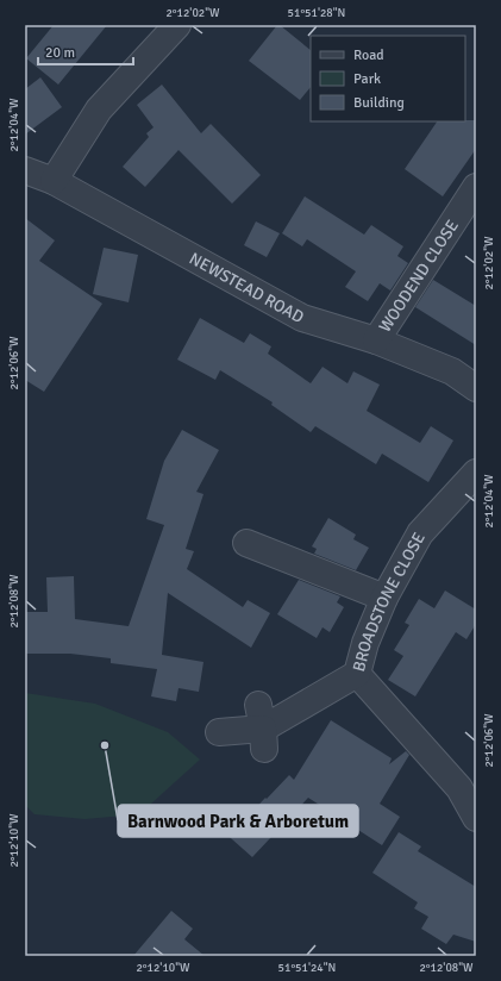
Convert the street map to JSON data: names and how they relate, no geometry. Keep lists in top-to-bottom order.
{
  "streets": {
    "street": ["WOODEND CLOSE", "NEWSTEAD ROAD", "BROADSTONE CLOSE"]
  },
  "crossings": [
    ["WOODEND CLOSE", "NEWSTEAD ROAD"]
  ],
  "places": ["Barnwood Park & Arboretum"],
  "legend": ["Road", "Park", "Building"],
  "scale_bar": "20 m",
  "coordinates": [
    "2°12'02\"W",
    "51°51'28\"N",
    "2°12'04\"W",
    "2°12'06\"W",
    "2°12'08\"W",
    "2°12'10\"W",
    "51°51'24\"N"
  ]
}
